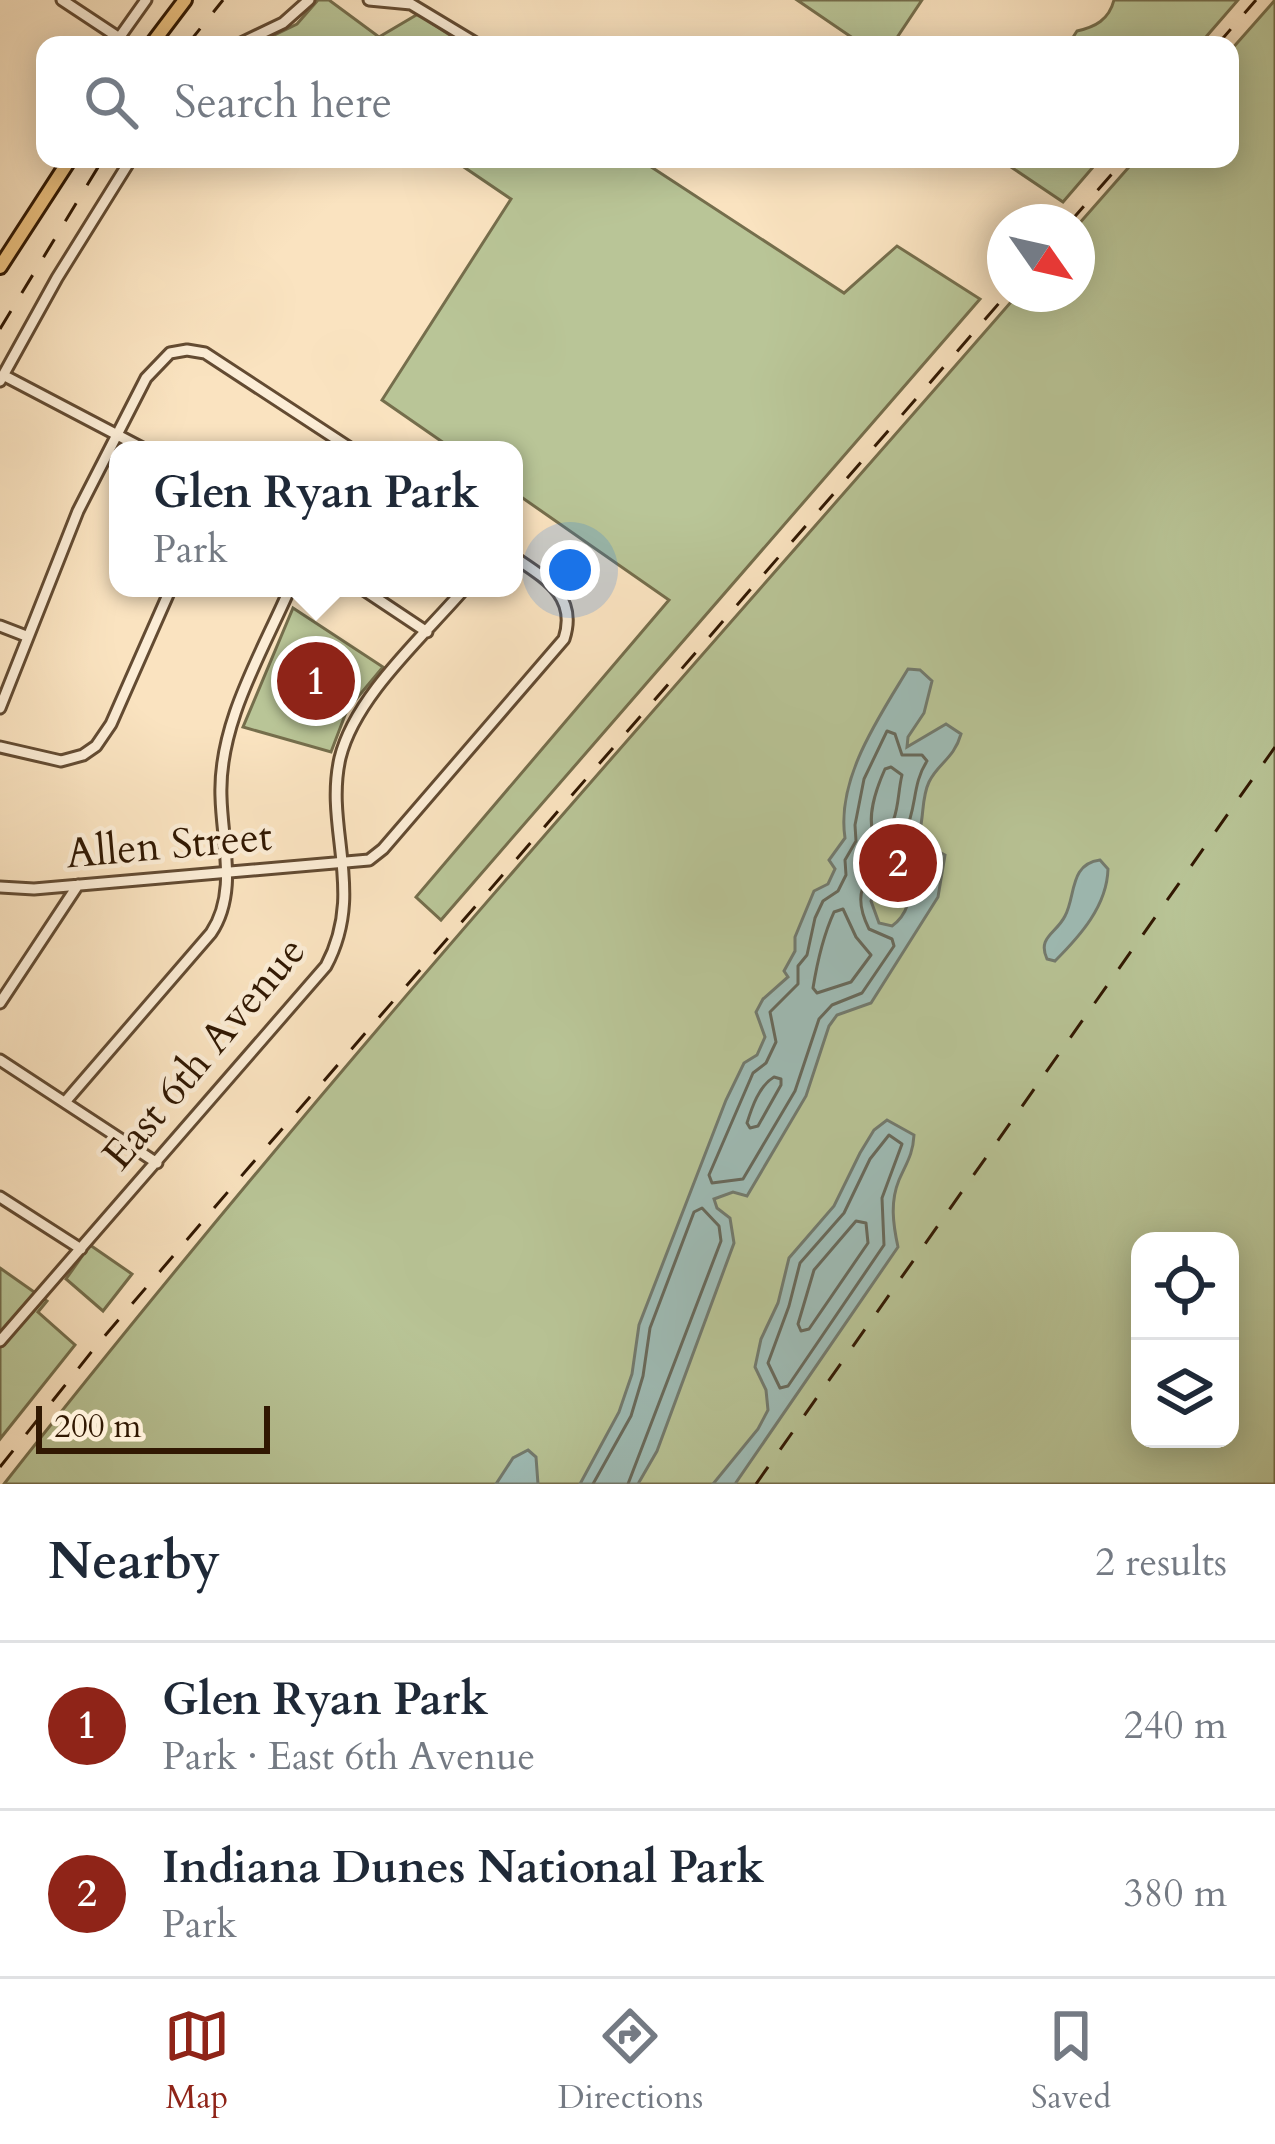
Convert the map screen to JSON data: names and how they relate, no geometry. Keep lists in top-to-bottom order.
{
  "streets": {
    "street": ["Allen Street", "East 6th Avenue"]
  },
  "crossings": [
    ["Allen Street", "East 6th Avenue"]
  ],
  "scale_bar": "200 m",
  "north": "bottom right",
  "page": {
    "search": "Search here",
    "popup": ["Glen Ryan Park", "Park"],
    "pins": ["1", "2"],
    "scale": "200 m",
    "heading": ["Nearby", "2 results"],
    "list": [
      {
        "mark": "1",
        "name": "Glen Ryan Park",
        "note": "Park · East 6th Avenue",
        "value": "240 m"
      },
      {
        "mark": "2",
        "name": "Indiana Dunes National Park",
        "note": "Park",
        "value": "380 m"
      }
    ],
    "nav": ["Map", "Directions", "Saved"]
  }
}
